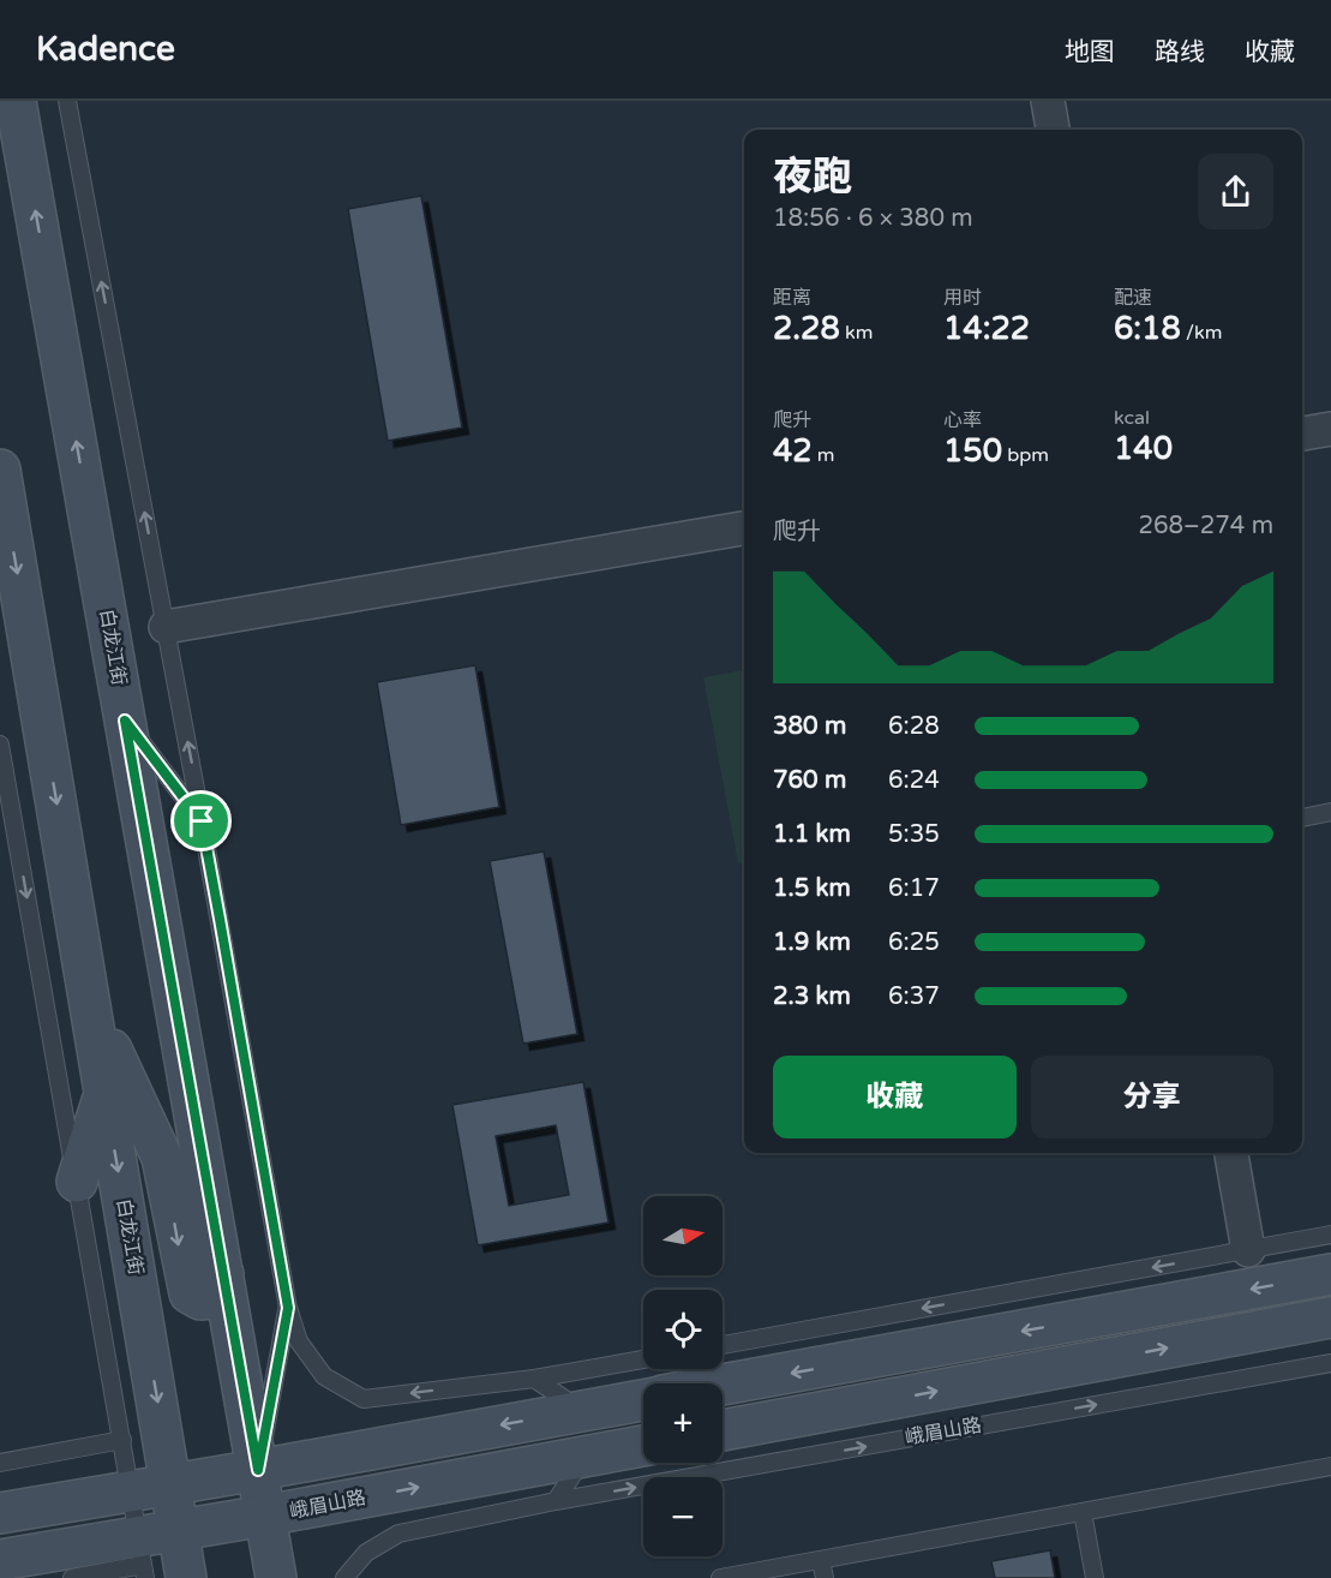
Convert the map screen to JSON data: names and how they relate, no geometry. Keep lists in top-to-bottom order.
{
  "streets": {
    "main road": ["白龙江街", "峨眉山路"]
  },
  "crossings": [
    ["白龙江街", "峨眉山路"]
  ],
  "north": "right",
  "page": {
    "header": "Kadence",
    "nav": ["地图", "路线", "收藏"],
    "heading": ["夜跑", "18:56 · 6 × 380 m"],
    "stats": [
      ["距离", "2.28 km"],
      ["用时", "14:22"],
      ["配速", "6:18 /km"],
      ["爬升", "42 m"],
      ["心率", "150 bpm"],
      ["kcal", "140"]
    ],
    "chart": ["爬升", "268–274 m"],
    "list": [
      {
        "name": "380 m",
        "note": "6:28"
      },
      {
        "name": "760 m",
        "note": "6:24"
      },
      {
        "name": "1.1 km",
        "note": "5:35"
      },
      {
        "name": "1.5 km",
        "note": "6:17"
      },
      {
        "name": "1.9 km",
        "note": "6:25"
      },
      {
        "name": "2.3 km",
        "note": "6:37"
      }
    ],
    "buttons": ["收藏", "分享"],
    "map_buttons": ["+", "−"]
  }
}
